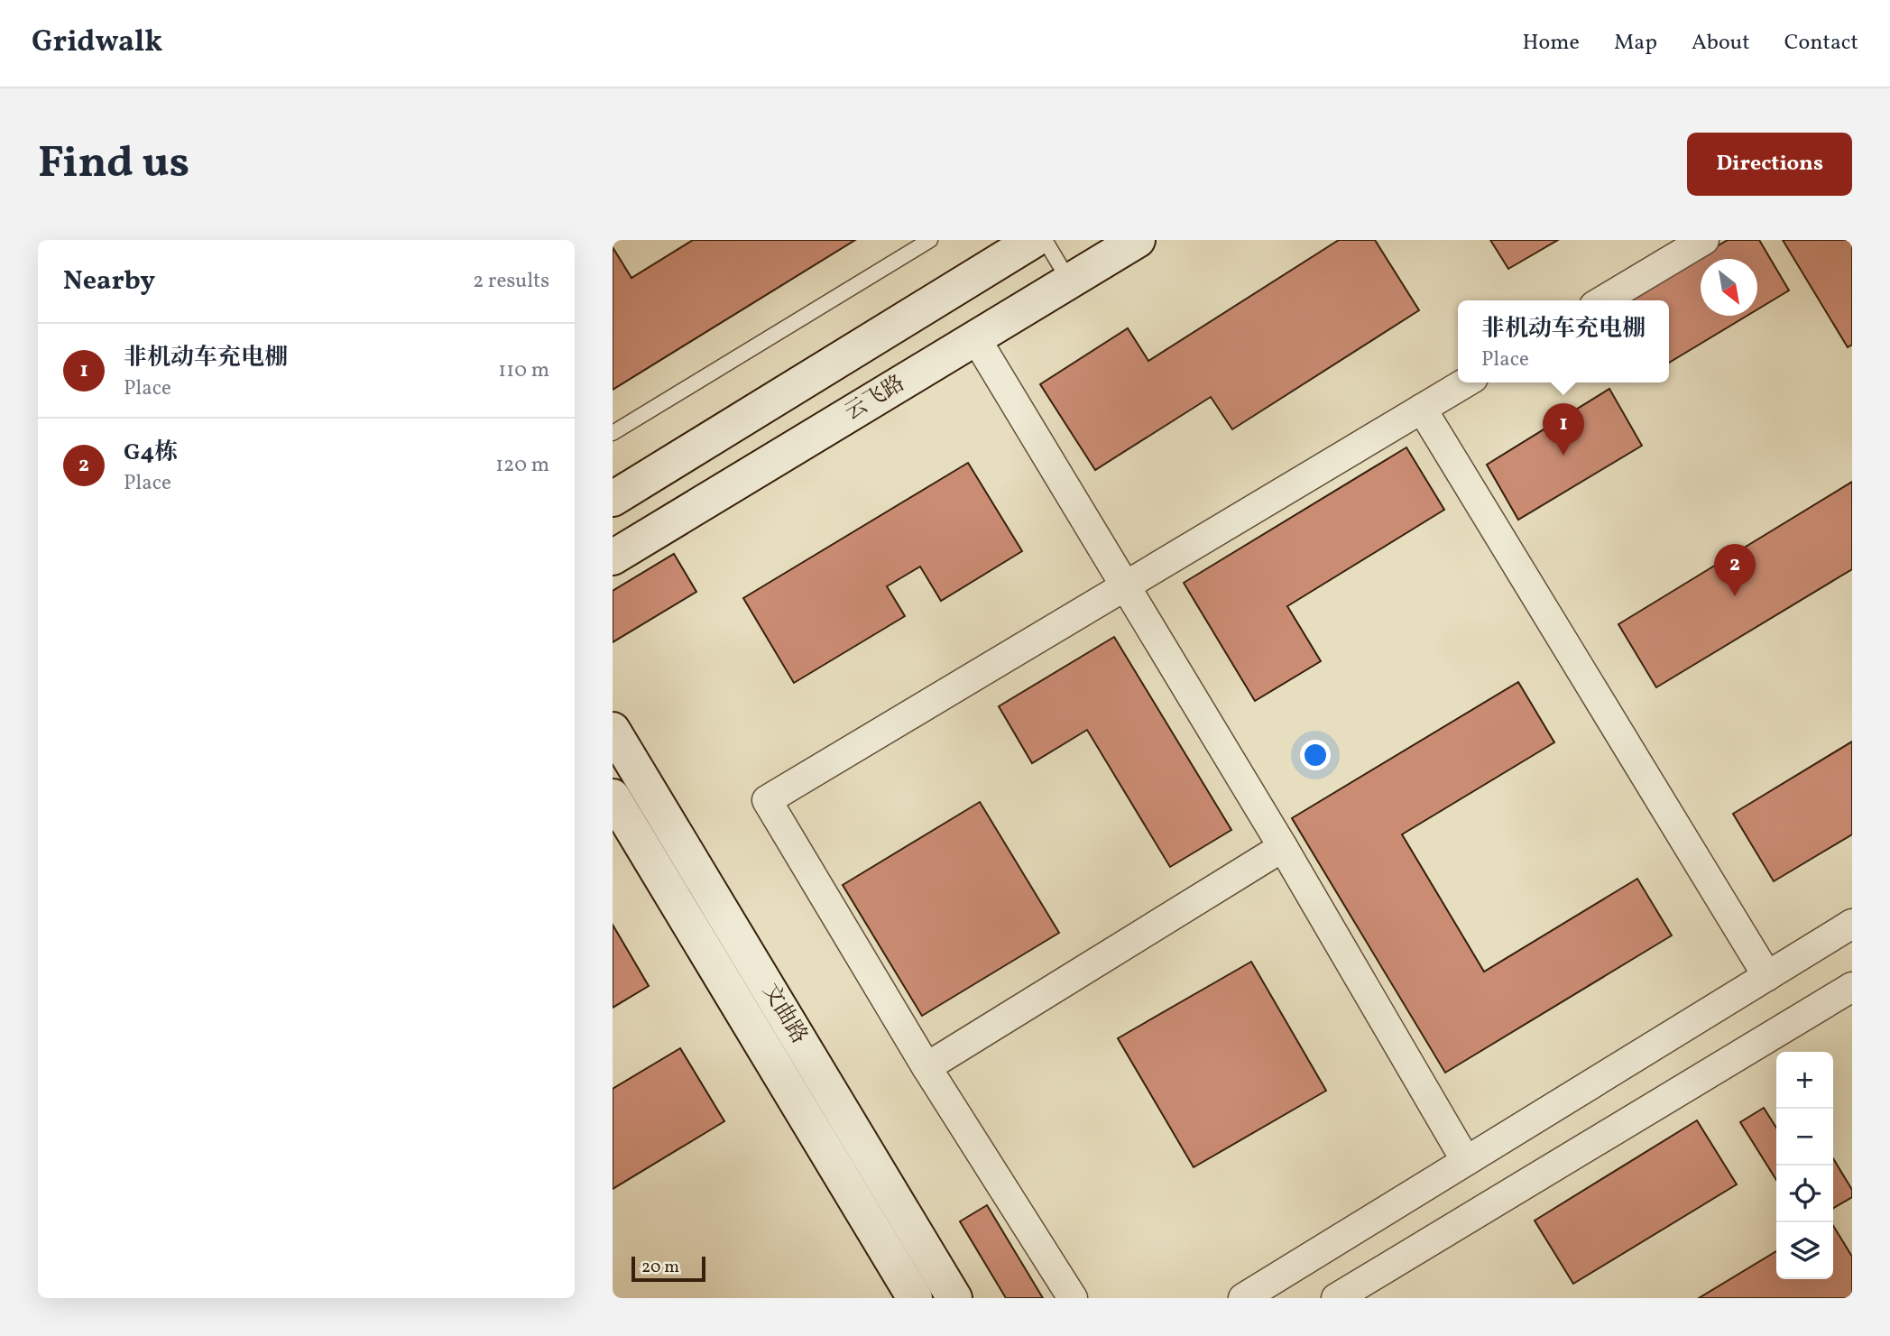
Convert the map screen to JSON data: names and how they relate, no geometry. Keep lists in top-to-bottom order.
{
  "streets": {
    "street": ["云飞路", "文曲路"]
  },
  "scale_bar": "20 m",
  "north": "bottom right",
  "page": {
    "header": "Gridwalk",
    "nav": [
      "Home",
      "Map",
      "About",
      "Contact"
    ],
    "buttons": "Directions",
    "title": "Find us",
    "heading": ["Nearby", "2 results"],
    "popup": ["非机动车充电棚", "Place"],
    "list": [
      {
        "mark": "1",
        "name": "非机动车充电棚",
        "note": "Place",
        "value": "110 m"
      },
      {
        "mark": "2",
        "name": "G4栋",
        "note": "Place",
        "value": "120 m"
      }
    ],
    "pins": ["1", "2"],
    "map_buttons": ["+", "−"],
    "scale": "20 m"
  }
}
